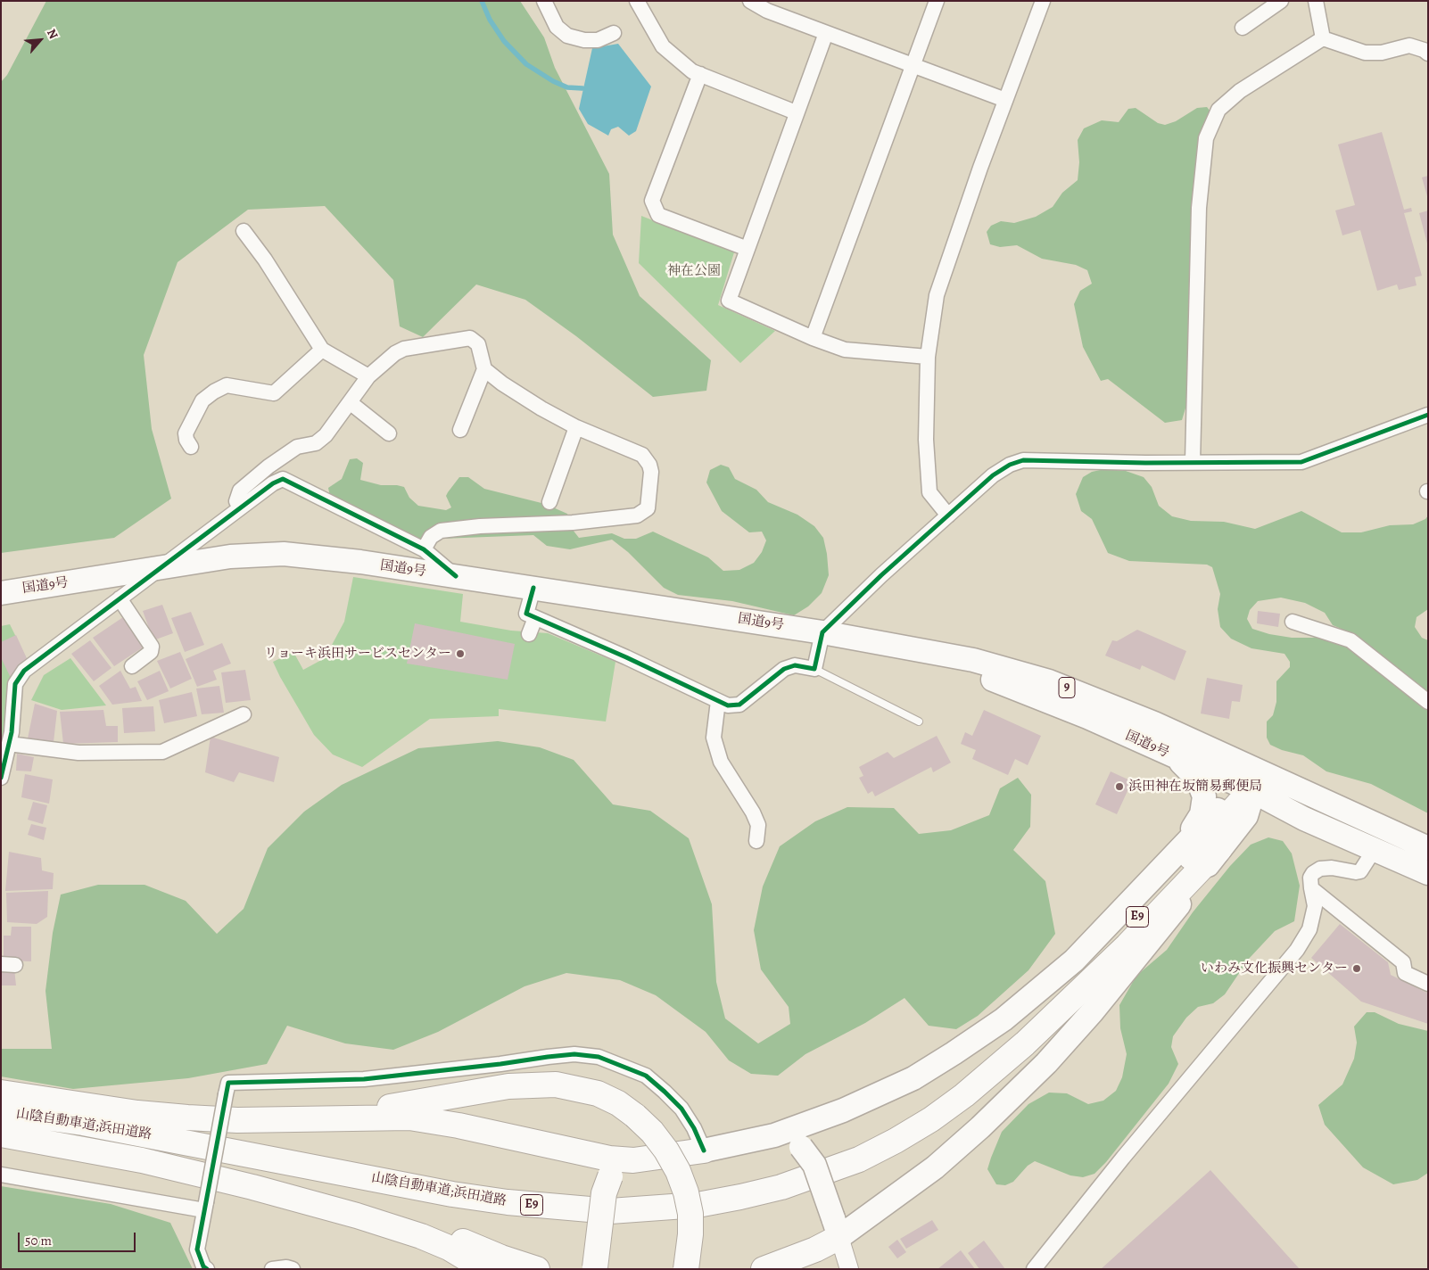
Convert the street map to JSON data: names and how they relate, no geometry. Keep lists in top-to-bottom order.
{
  "streets": {
    "highway": [
      "国道9号",
      "9",
      "E9",
      "山陰自動車道;浜田道路"
    ]
  },
  "crossings": [
    ["国道9号", "E9"],
    ["E9", "山陰自動車道;浜田道路"]
  ],
  "parks": ["神在公園"],
  "places": ["リョーキ浜田サービスセンター", "浜田神在坂簡易郵便局", "いわみ文化振興センター"],
  "scale_bar": "50 m",
  "north": "top right"
}
